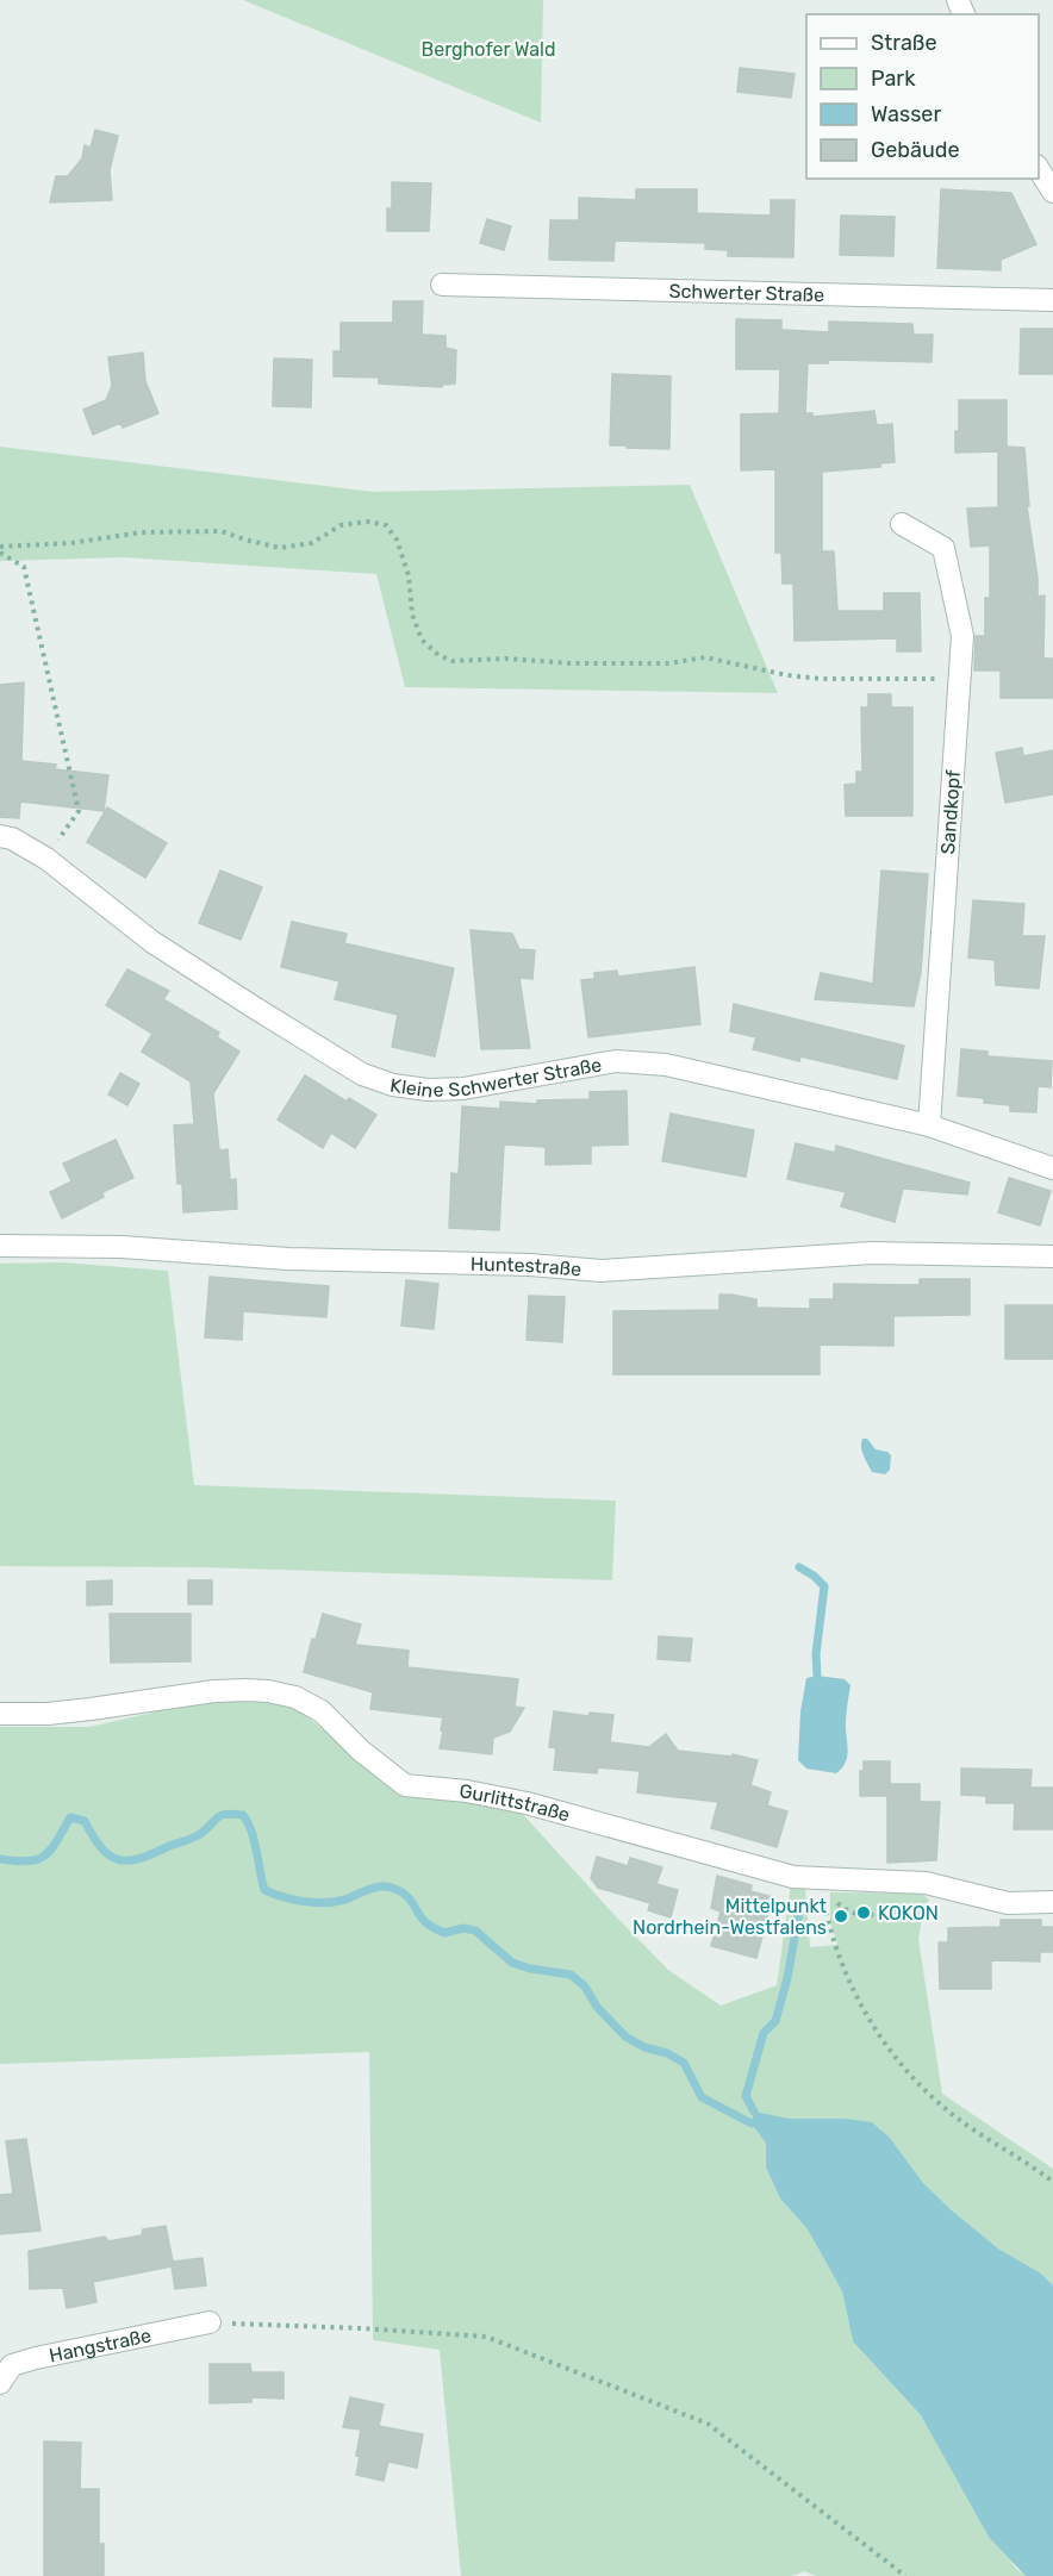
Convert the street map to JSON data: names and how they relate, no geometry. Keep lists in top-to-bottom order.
{
  "streets": {
    "street": [
      "Schwerter Straße",
      "Sandkopf",
      "Kleine Schwerter Straße",
      "Huntestraße",
      "Gurlittstraße",
      "Hangstraße"
    ]
  },
  "crossings": [
    ["Sandkopf", "Kleine Schwerter Straße"]
  ],
  "parks": ["Berghofer Wald"],
  "places": ["KOKON", "Mittelpunkt Nordrhein-Westfalens"],
  "legend": [
    "Straße",
    "Park",
    "Wasser",
    "Gebäude"
  ]
}
